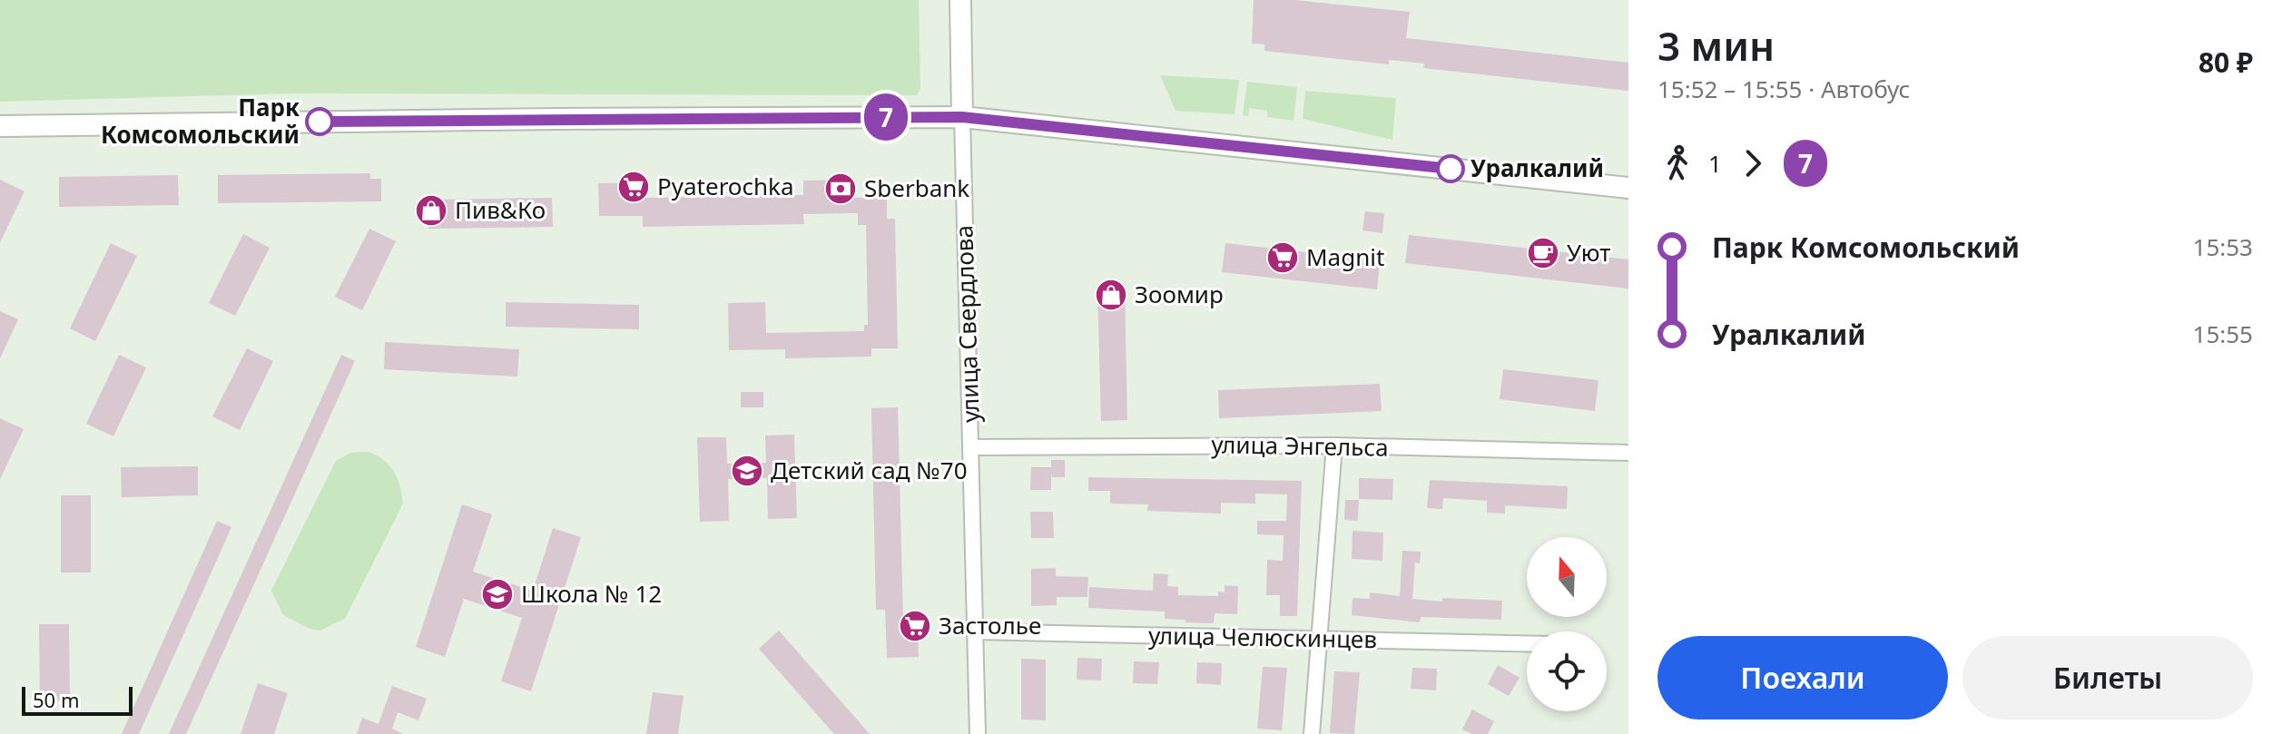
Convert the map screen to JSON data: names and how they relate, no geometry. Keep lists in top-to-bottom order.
{
  "streets": {
    "main road": ["улица Свердлова"],
    "street": ["улица Энгельса", "улица Челюскинцев"]
  },
  "crossings": [
    ["улица Свердлова", "улица Энгельса"],
    ["улица Свердлова", "улица Челюскинцев"]
  ],
  "places": {
    "other": ["Парк Комсомольский", "Уралкалий"],
    "supermarket": ["Pyaterochka", "Magnit", "Застолье"],
    "bank": ["Sberbank"],
    "shop": ["Пив&Ко", "Зоомир"],
    "cafe": ["Уют"],
    "school or university": ["Детский сад №70", "Школа № 12"]
  },
  "lines": ["bus line 7"],
  "scale_bar": "50 m",
  "north": "top",
  "page": {
    "on_map": "7",
    "heading": ["3 мин", "15:52 – 15:55 · Автобус", "80 ₽"],
    "legs": ["1", "7"],
    "list": [
      {
        "name": "Парк Комсомольский",
        "value": "15:53"
      },
      {
        "name": "Уралкалий",
        "value": "15:55"
      }
    ],
    "buttons": ["Поехали", "Билеты"],
    "scale": "50 m"
  }
}
